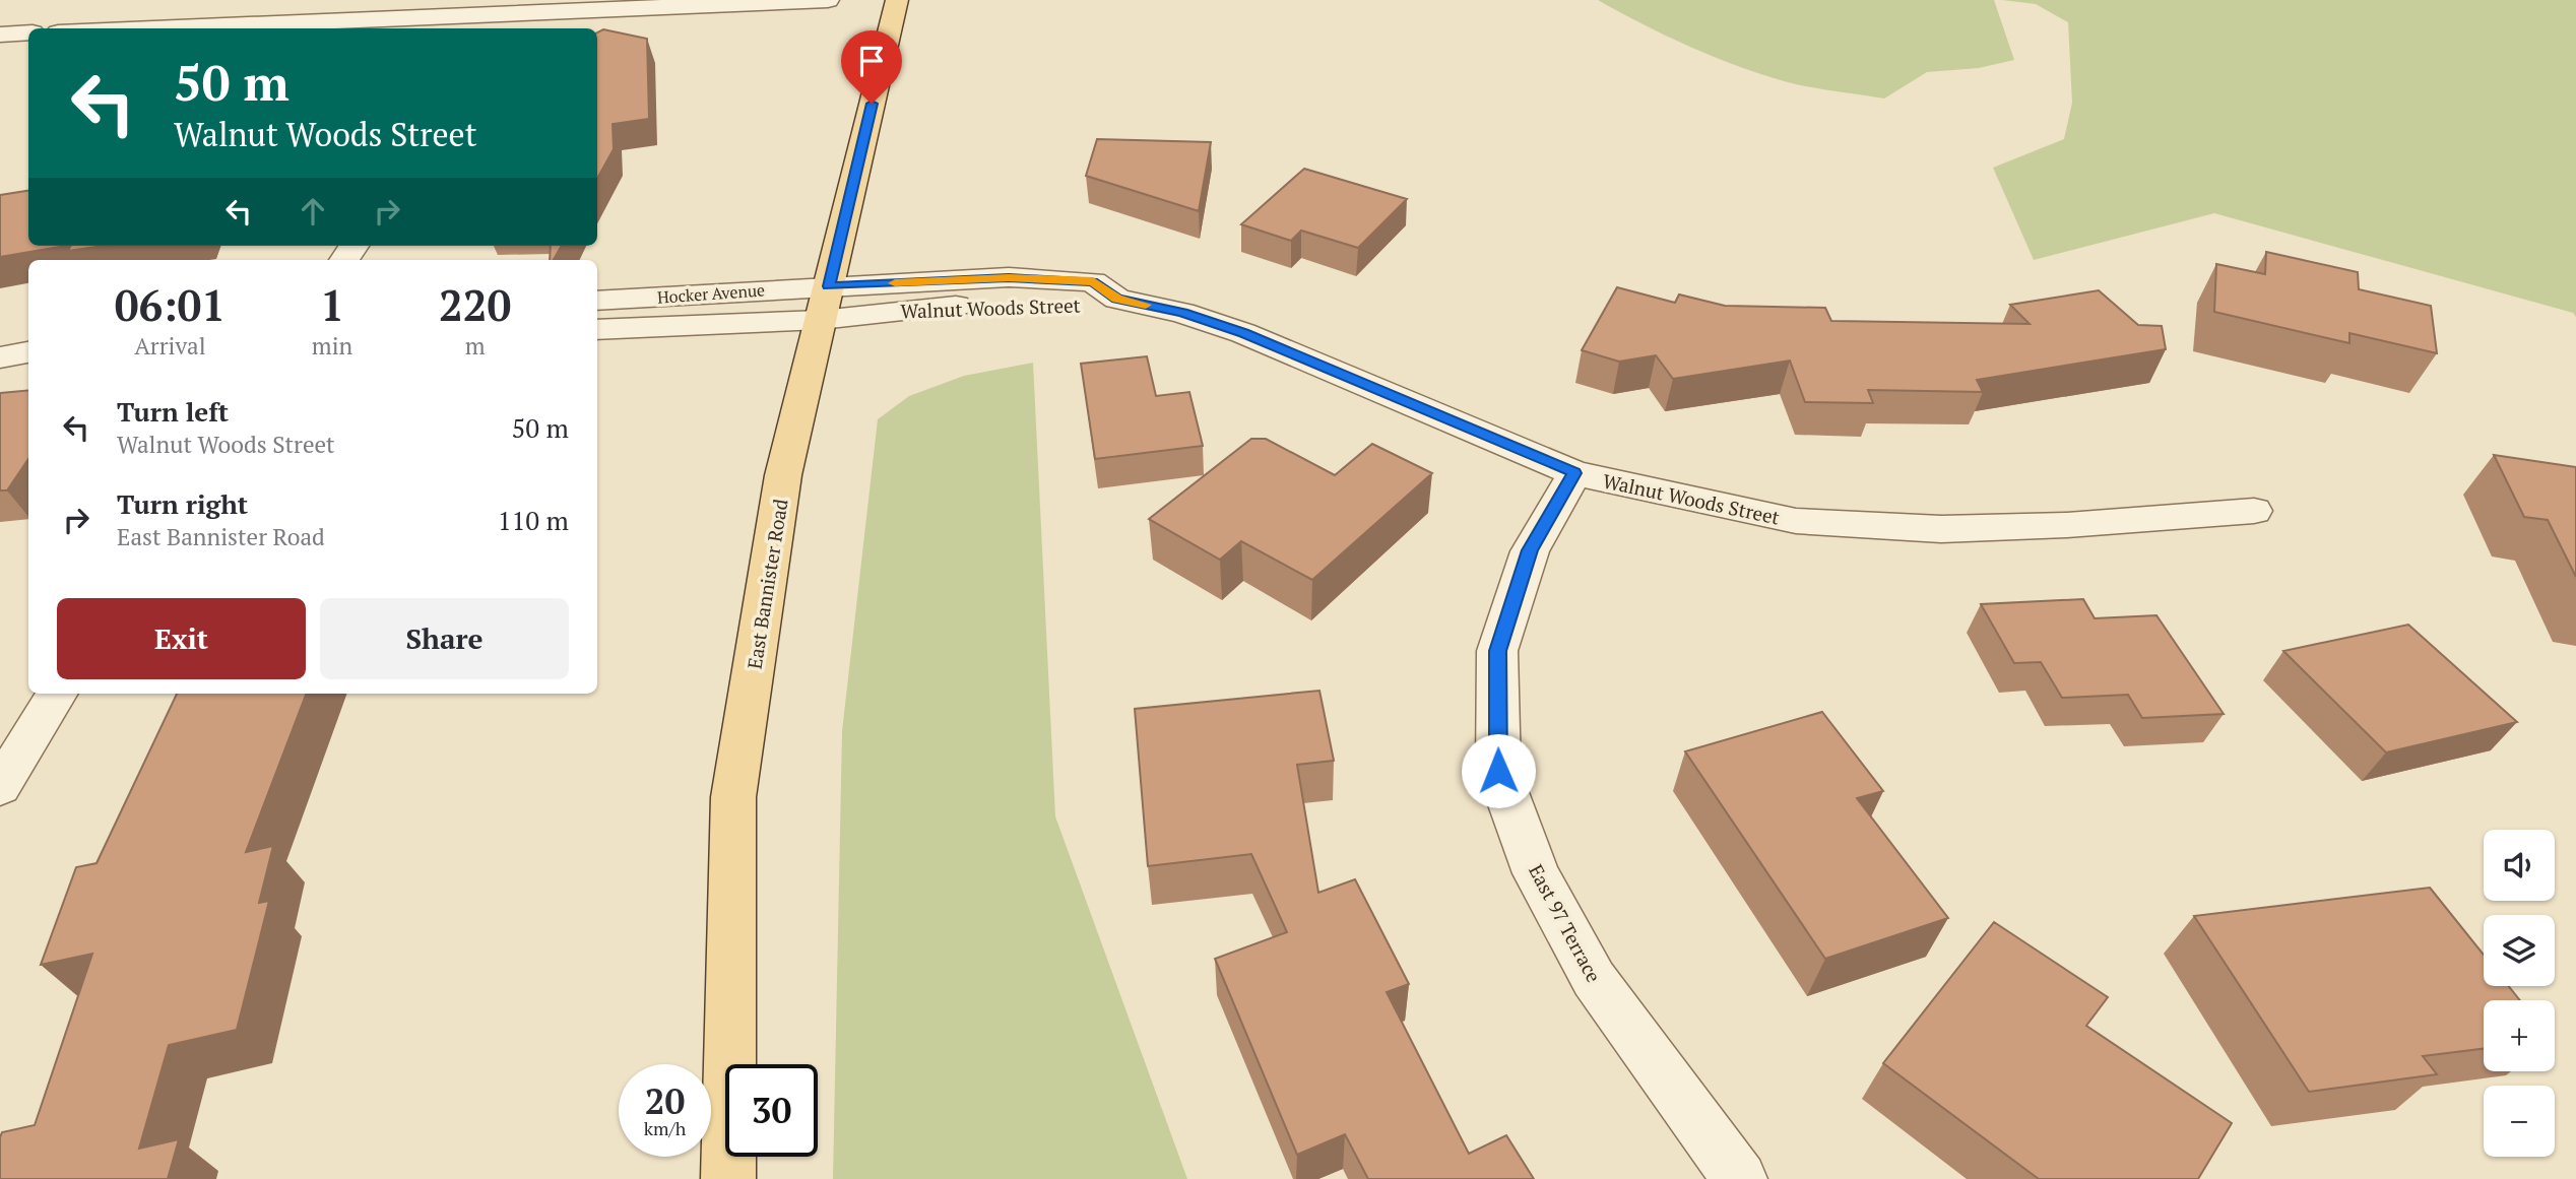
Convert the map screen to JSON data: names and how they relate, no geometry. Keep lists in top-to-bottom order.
{
  "streets": {
    "main road": ["East Bannister Road"],
    "street": ["Hocker Avenue", "Walnut Woods Street", "East 97 Terrace"]
  },
  "crossings": [
    ["Hocker Avenue", "Walnut Woods Street"],
    ["Hocker Avenue", "East Bannister Road"],
    ["Walnut Woods Street", "East Bannister Road"],
    ["Walnut Woods Street", "East 97 Terrace"]
  ],
  "page": {
    "turn": ["50 m", "Walnut Woods Street"],
    "eta": [
      "06:01",
      "Arrival",
      "1",
      "min",
      "220",
      "m"
    ],
    "list": [
      {
        "name": "Turn left",
        "note": "Walnut Woods Street",
        "value": "50 m"
      },
      {
        "name": "Turn right",
        "note": "East Bannister Road",
        "value": "110 m"
      }
    ],
    "buttons": ["Exit", "Share"],
    "map_buttons": ["+", "−"],
    "speed": "20 km/h",
    "limit": "30"
  }
}
